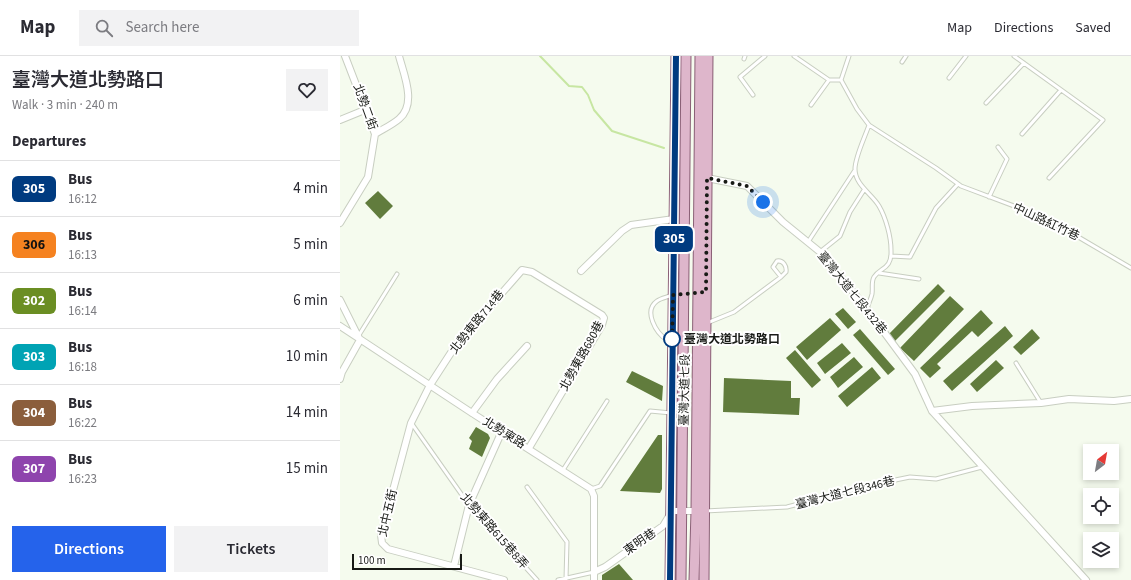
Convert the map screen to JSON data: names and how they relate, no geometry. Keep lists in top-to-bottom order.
{
  "streets": {
    "main road": ["臺灣大道七段"],
    "street": [
      "北勢二街",
      "臺灣大道七段432巷",
      "北勢東路714巷",
      "北勢東路680巷",
      "北勢東路",
      "北中五街",
      "東明巷"
    ],
    "lane": ["中山路紅竹巷", "臺灣大道七段346巷", "北勢東路615巷8弄"]
  },
  "crossings": [
    ["臺灣大道七段432巷", "臺灣大道七段"],
    ["北勢東路714巷", "北勢東路680巷"],
    ["北勢東路714巷", "北勢東路"],
    ["北勢東路714巷", "北中五街"],
    ["北勢東路680巷", "北勢東路"],
    ["臺灣大道七段", "臺灣大道七段346巷"],
    ["臺灣大道七段", "東明巷"],
    ["北勢東路", "北中五街"],
    ["北中五街", "北勢東路615巷8弄"]
  ],
  "places": ["臺灣大道北勢路口"],
  "lines": ["bus line 305"],
  "scale_bar": "100 m",
  "north": "top right",
  "page": {
    "header": "Map",
    "search": "Search here",
    "nav": ["Map", "Directions", "Saved"],
    "heading": [
      ["臺灣大道北勢路口", "Walk · 3 min · 240 m"],
      "Departures"
    ],
    "on_map": "305",
    "list": [
      {
        "mark": "305",
        "name": "Bus",
        "note": "16:12",
        "value": "4 min"
      },
      {
        "mark": "306",
        "name": "Bus",
        "note": "16:13",
        "value": "5 min"
      },
      {
        "mark": "302",
        "name": "Bus",
        "note": "16:14",
        "value": "6 min"
      },
      {
        "mark": "303",
        "name": "Bus",
        "note": "16:18",
        "value": "10 min"
      },
      {
        "mark": "304",
        "name": "Bus",
        "note": "16:22",
        "value": "14 min"
      },
      {
        "mark": "307",
        "name": "Bus",
        "note": "16:23",
        "value": "15 min"
      }
    ],
    "buttons": ["Directions", "Tickets"],
    "scale": "100 m"
  }
}
